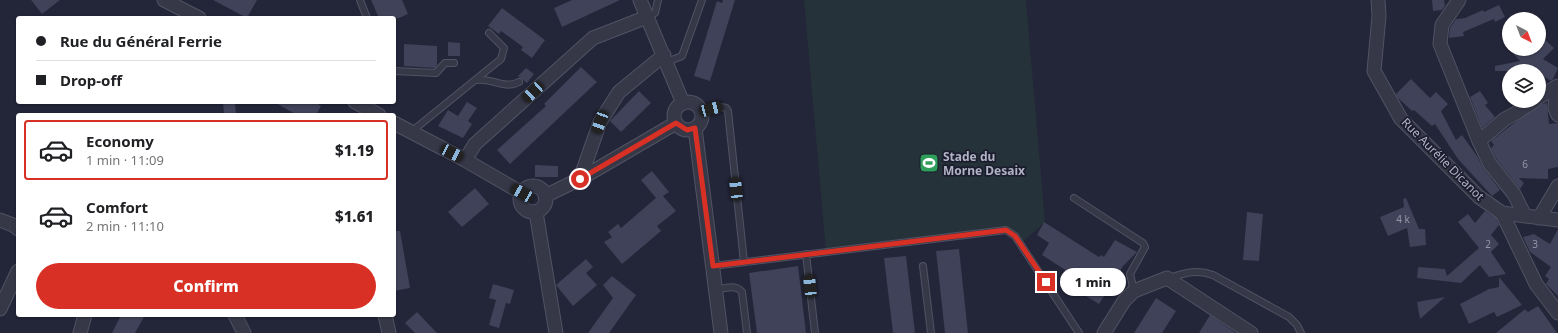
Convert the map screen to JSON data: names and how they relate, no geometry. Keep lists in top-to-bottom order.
{
  "streets": {
    "street": ["Rue Aurélie Dicanot"]
  },
  "places": {
    "sports": ["Stade du Morne Desaix"]
  },
  "house_numbers": [
    "6",
    "4 k",
    "2",
    "3"
  ],
  "north": "bottom right",
  "page": {
    "banner": ["Rue du Général Ferrie", "Drop-off"],
    "list": [
      {
        "name": "Economy",
        "note": "1 min · 11:09",
        "value": "$1.19"
      },
      {
        "name": "Comfort",
        "note": "2 min · 11:10",
        "value": "$1.61"
      }
    ],
    "buttons": "Confirm",
    "bubble": "1 min"
  }
}
